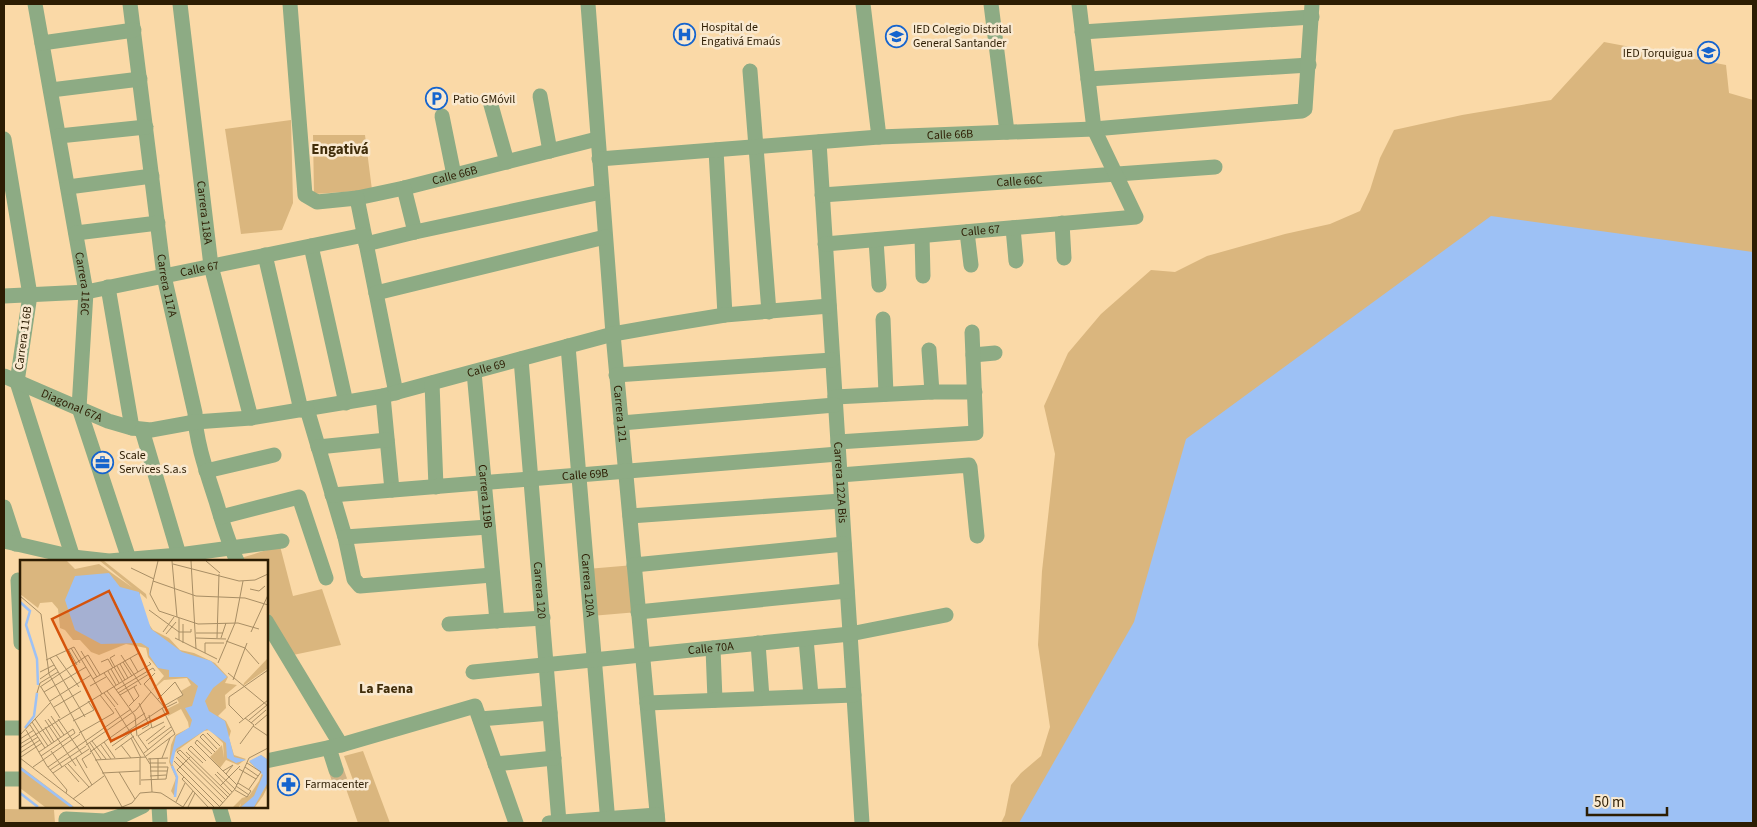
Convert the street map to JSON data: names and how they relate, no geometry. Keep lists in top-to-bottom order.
{
  "streets": {
    "street": [
      "Calle 66B",
      "Calle 66C",
      "Carrera 118A",
      "Calle 67",
      "Carrera 116C",
      "Carrera 117A",
      "Carrera 116B",
      "Calle 69",
      "Diagonal 67A",
      "Carrera 121",
      "Calle 69B",
      "Carrera 122A Bis",
      "Carrera 119B",
      "Carrera 120A",
      "Carrera 120",
      "Calle 70A"
    ]
  },
  "crossings": [
    ["Calle 66B", "Carrera 121"],
    ["Calle 66B", "Carrera 122A Bis"],
    ["Calle 66C", "Calle 67"],
    ["Calle 66C", "Carrera 122A Bis"],
    ["Carrera 118A", "Calle 67"],
    ["Carrera 118A", "Calle 69"],
    ["Calle 67", "Carrera 116C"],
    ["Calle 67", "Carrera 117A"],
    ["Calle 67", "Carrera 116B"],
    ["Calle 67", "Carrera 121"],
    ["Calle 67", "Carrera 122A Bis"],
    ["Carrera 116C", "Diagonal 67A"],
    ["Carrera 117A", "Calle 69"],
    ["Carrera 116B", "Diagonal 67A"],
    ["Calle 69", "Diagonal 67A"],
    ["Calle 69", "Carrera 121"],
    ["Calle 69", "Carrera 122A Bis"],
    ["Calle 69", "Carrera 119B"],
    ["Calle 69", "Carrera 120A"],
    ["Calle 69", "Carrera 120"],
    ["Carrera 121", "Calle 69B"],
    ["Carrera 121", "Calle 70A"],
    ["Calle 69B", "Carrera 122A Bis"],
    ["Calle 69B", "Carrera 119B"],
    ["Calle 69B", "Carrera 120A"],
    ["Calle 69B", "Carrera 120"],
    ["Carrera 122A Bis", "Calle 70A"],
    ["Carrera 120A", "Calle 70A"],
    ["Carrera 120", "Calle 70A"]
  ],
  "districts": ["Engativá", "La Faena"],
  "places": {
    "hospital": ["Hospital de Engativá Emaús"],
    "school or university": ["IED Colegio Distrital General Santander", "IED Torquigua"],
    "parking": ["Patio GMóvil"],
    "office": ["Scale Services S.a.s"],
    "pharmacy": ["Farmacenter"]
  },
  "scale_bar": "50 m"
}
